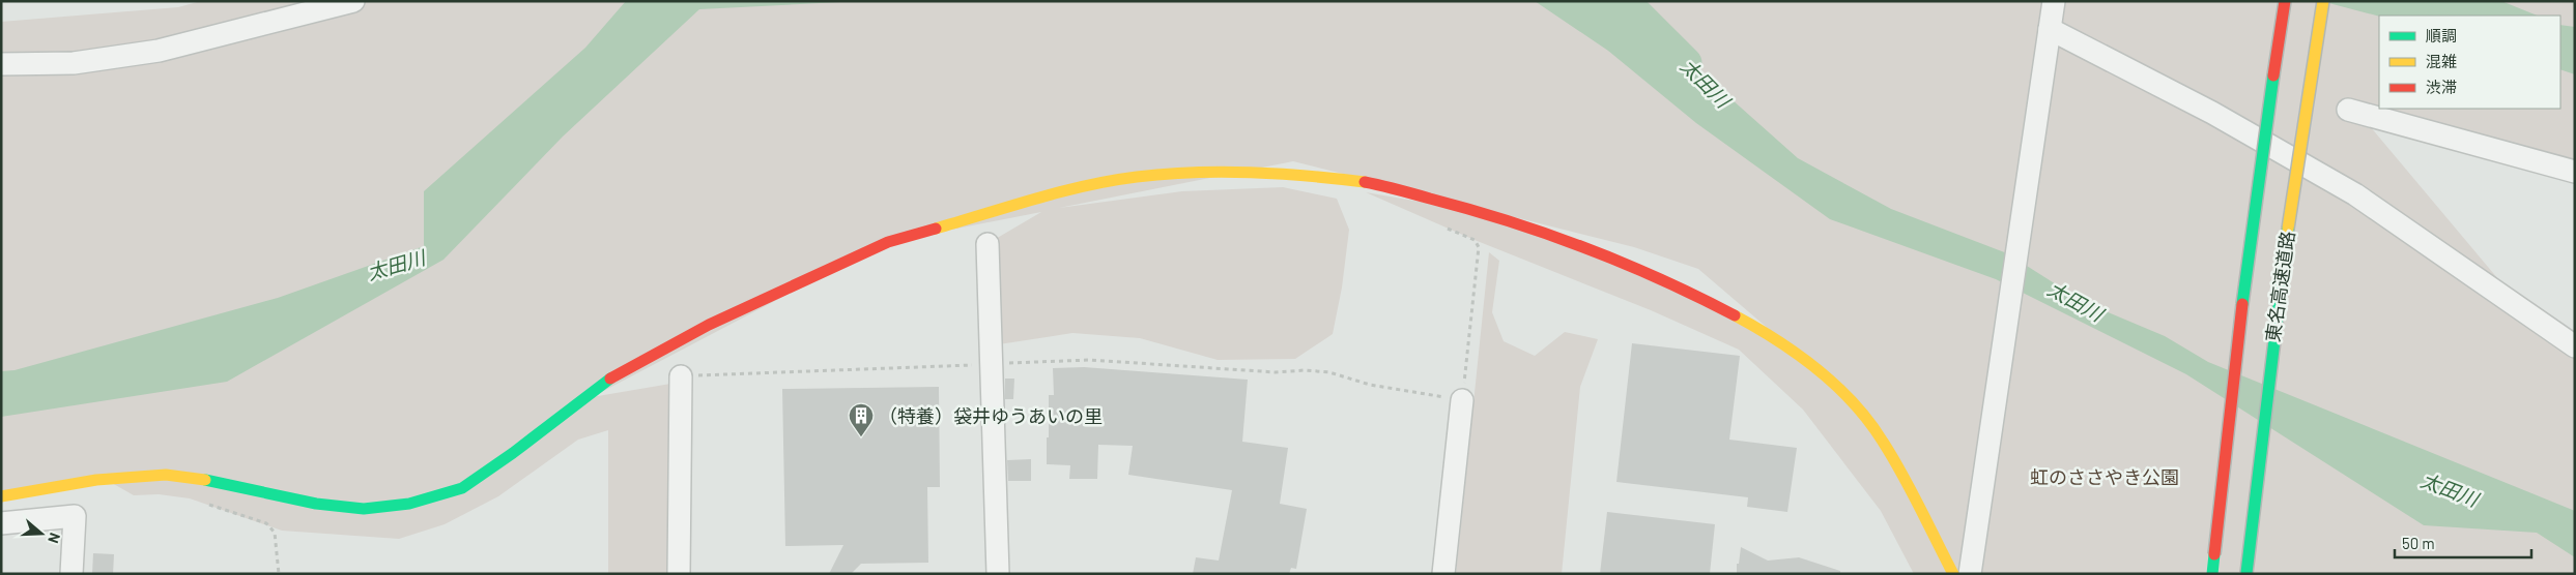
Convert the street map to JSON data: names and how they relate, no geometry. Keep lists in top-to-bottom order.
{
  "streets": {
    "main road": ["東名高速道路"]
  },
  "water": ["太田川"],
  "parks": ["虹のささやき公園"],
  "places": {
    "building": ["（特養）袋井ゆうあいの里"]
  },
  "legend": ["順調", "混雑", "渋滞"],
  "scale_bar": "50 m",
  "north": "right"
}
